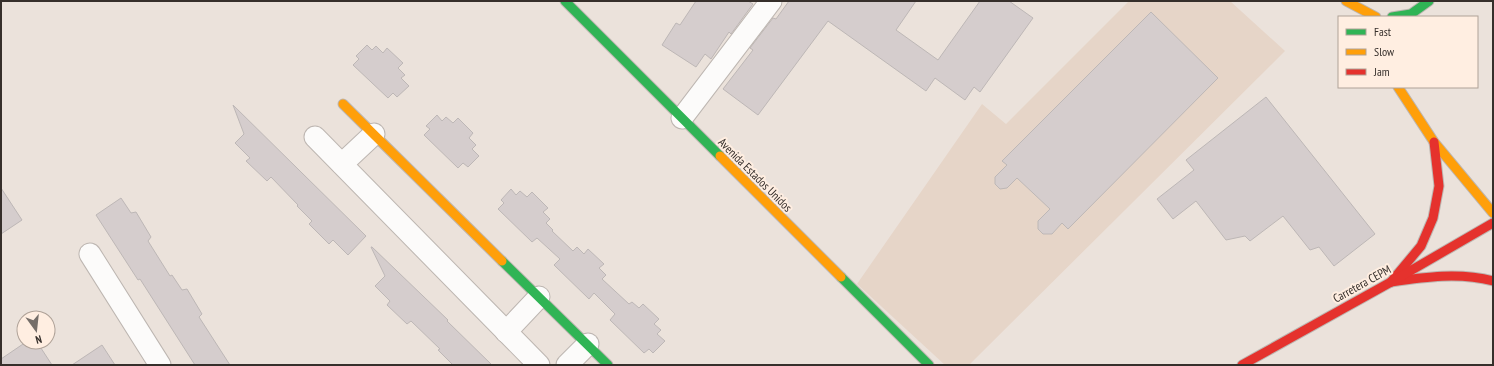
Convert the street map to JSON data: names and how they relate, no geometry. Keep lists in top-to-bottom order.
{
  "streets": {
    "main road": ["Avenida Estados Unidos", "Carretera CEPM"]
  },
  "legend": ["Fast", "Slow", "Jam"],
  "north": "bottom"
}
